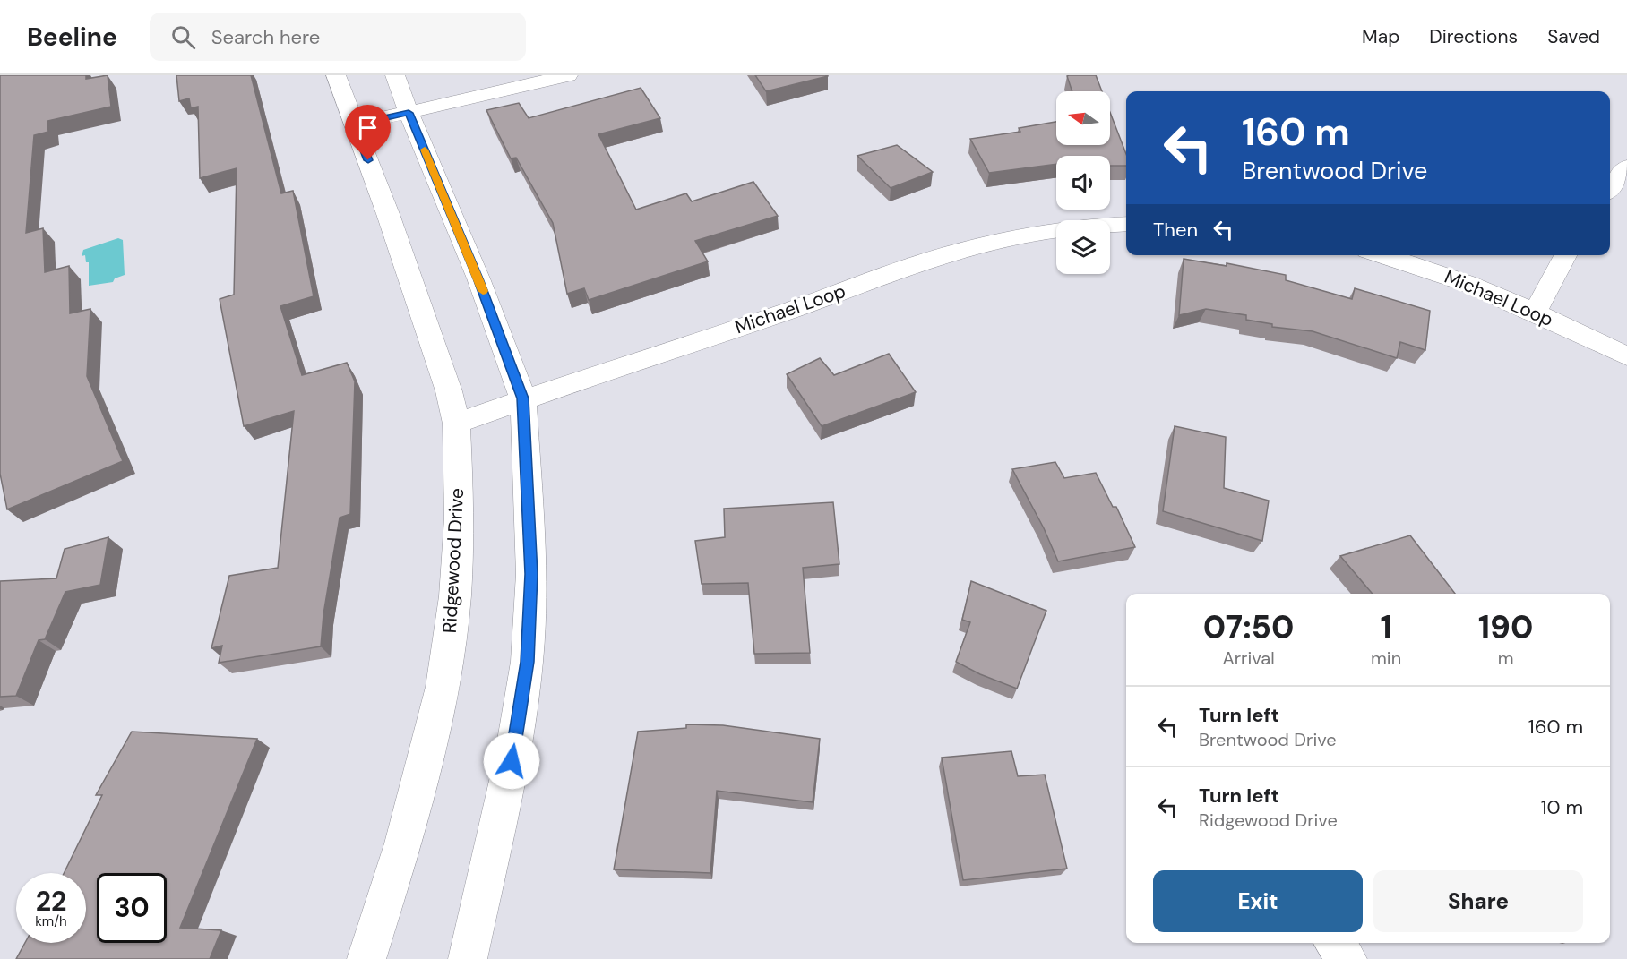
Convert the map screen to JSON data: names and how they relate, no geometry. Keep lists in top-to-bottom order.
{
  "streets": {
    "street": ["Michael Loop", "Ridgewood Drive"]
  },
  "crossings": [
    ["Michael Loop", "Ridgewood Drive"]
  ],
  "north": "left",
  "page": {
    "header": "Beeline",
    "search": "Search here",
    "nav": ["Map", "Directions", "Saved"],
    "turn": ["160 m", "Brentwood Drive"],
    "then": "Then",
    "eta": [
      "07:50",
      "Arrival",
      "1",
      "min",
      "190",
      "m"
    ],
    "list": [
      {
        "name": "Turn left",
        "note": "Brentwood Drive",
        "value": "160 m"
      },
      {
        "name": "Turn left",
        "note": "Ridgewood Drive",
        "value": "10 m"
      }
    ],
    "buttons": ["Exit", "Share"],
    "speed": "22 km/h",
    "limit": "30"
  }
}
